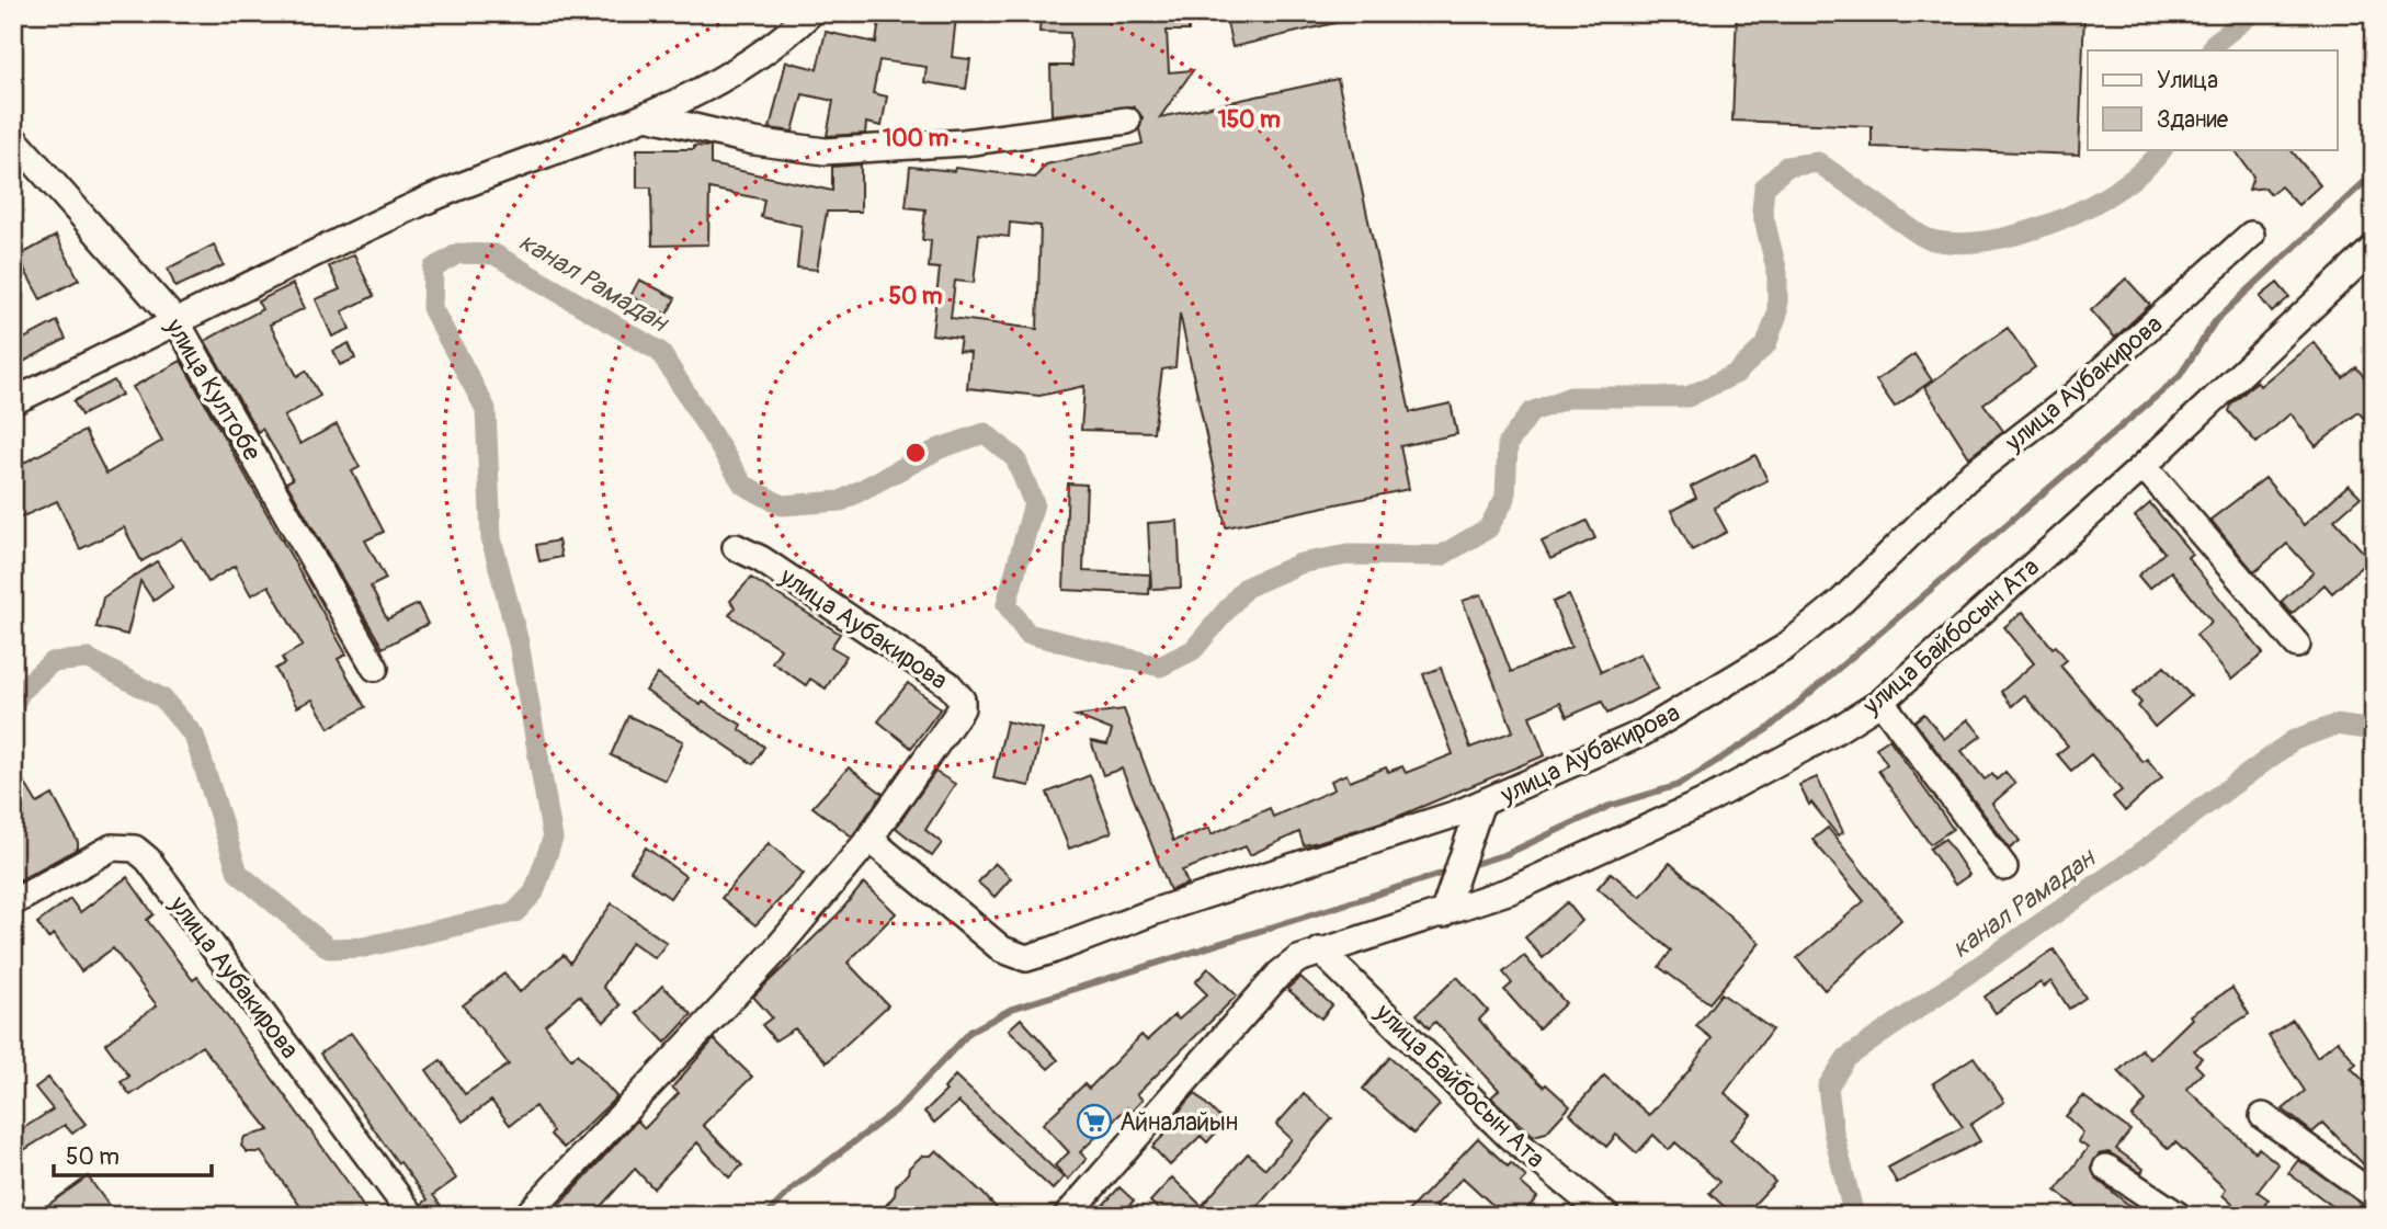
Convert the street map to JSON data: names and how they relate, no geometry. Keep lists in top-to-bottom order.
{
  "streets": {
    "street": ["улица Аубакирова", "улица Култобе", "улица Байбосын Ата"]
  },
  "water": ["канал Рамадан"],
  "places": {
    "supermarket": ["Айналайын"]
  },
  "legend": ["Улица", "Здание"],
  "scale_bar": "50 m",
  "rings": ["150 m", "100 m", "50 m"]
}
